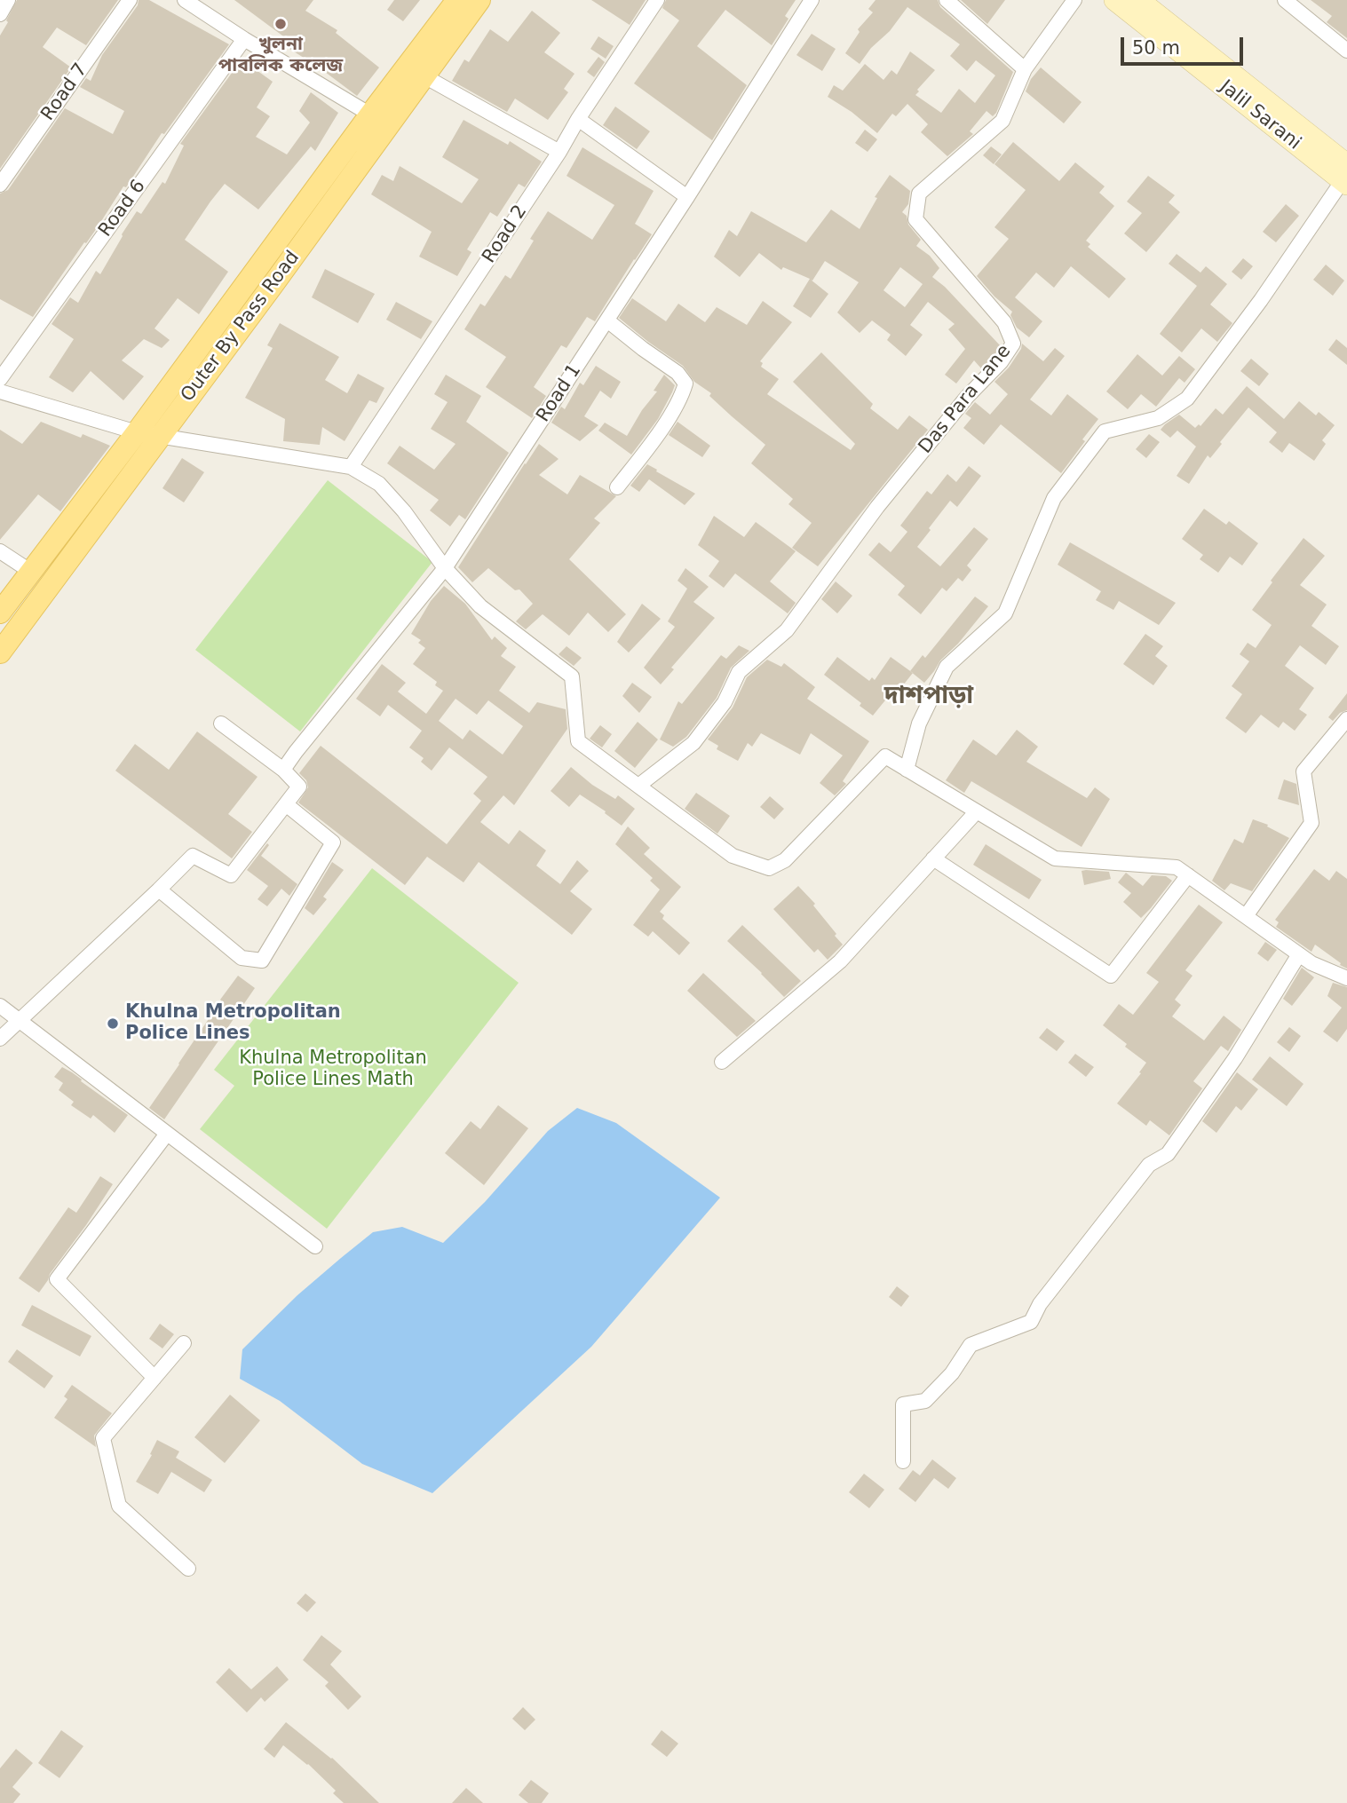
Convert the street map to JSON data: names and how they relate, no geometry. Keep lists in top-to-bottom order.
{
  "streets": {
    "main road": ["Jalil Sarani", "Outer By Pass Road"],
    "street": [
      "Road 7",
      "Road 6",
      "Road 2",
      "Road 1",
      "Das Para Lane"
    ]
  },
  "districts": ["দাশপাড়া"],
  "parks": ["Khulna Metropolitan Police Lines Math"],
  "places": ["খুলনা পাবলিক কলেজ", "Khulna Metropolitan Police Lines"],
  "scale_bar": "50 m"
}
